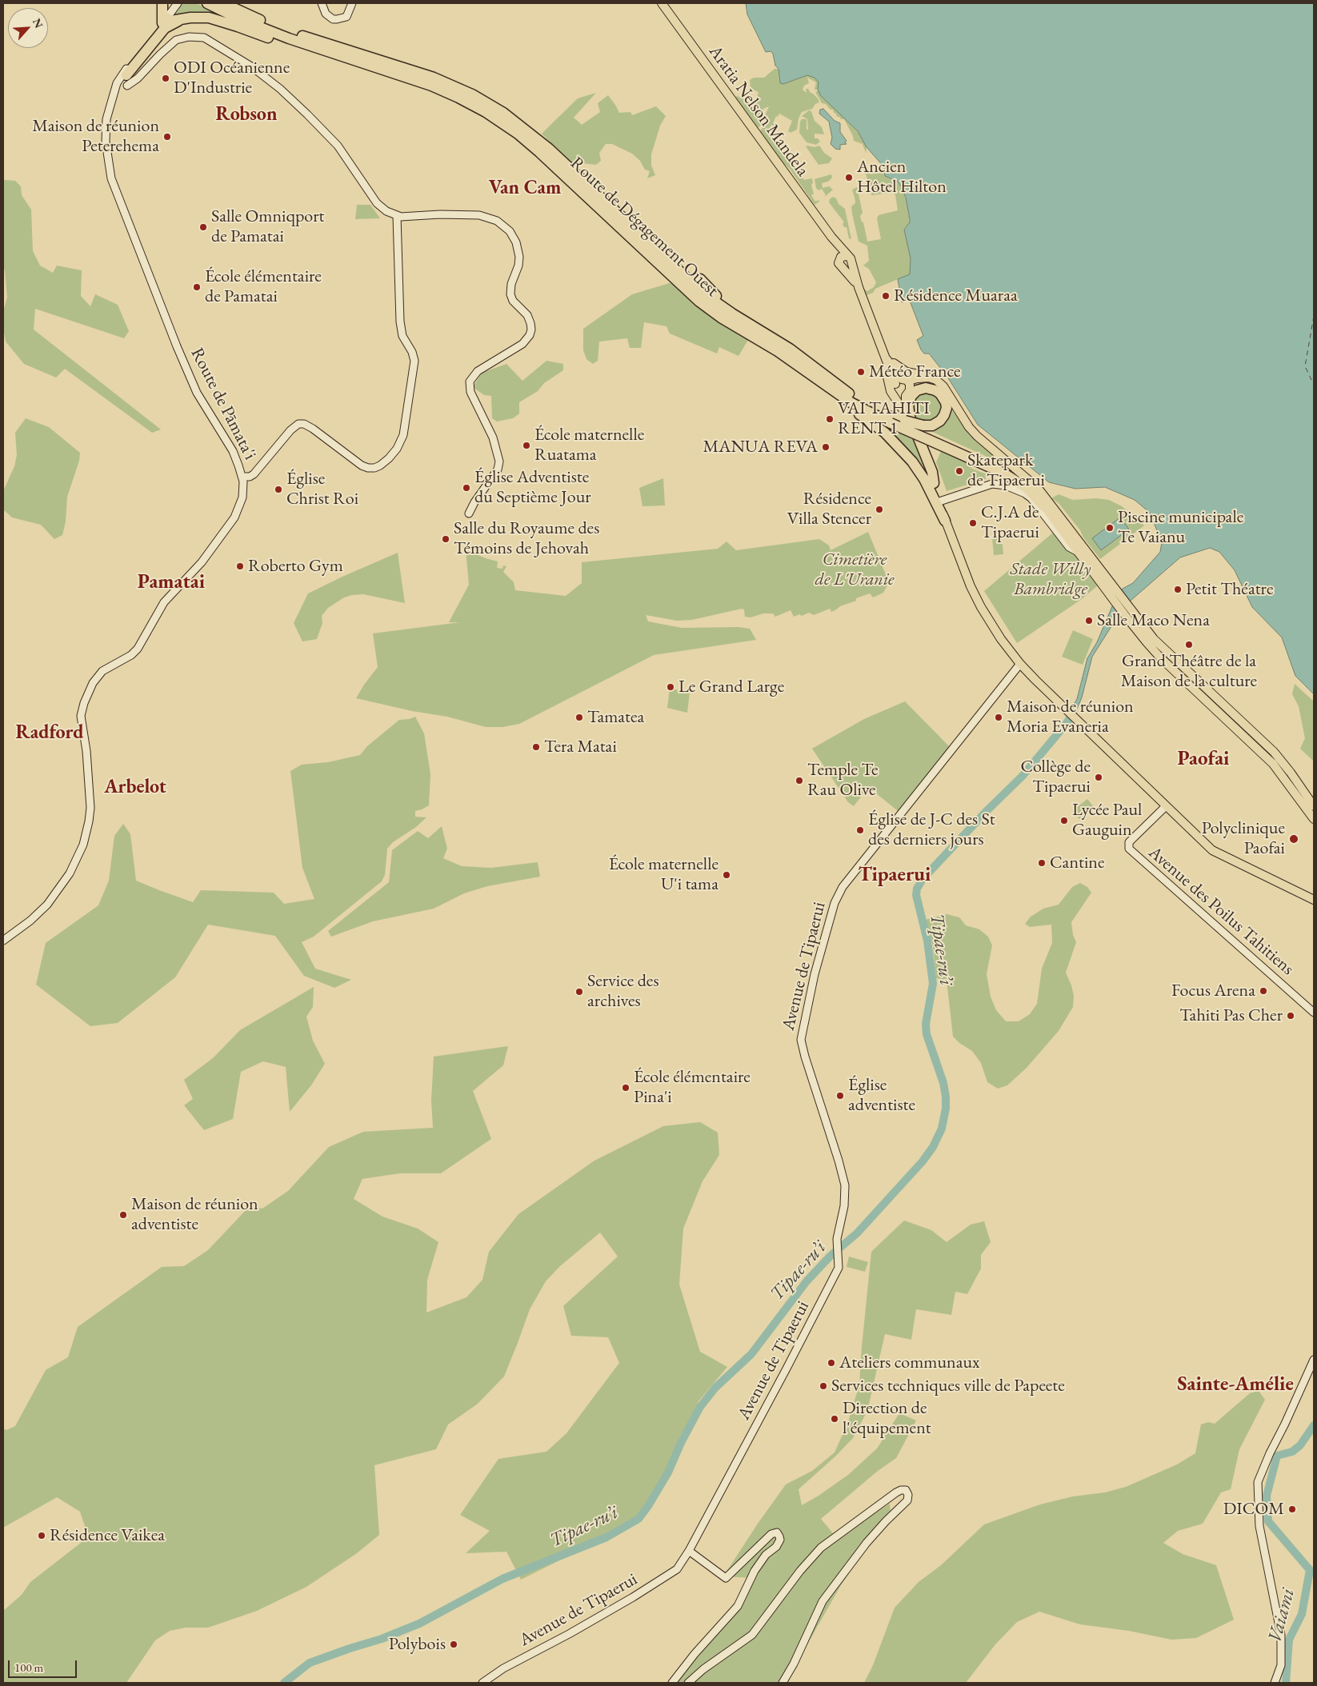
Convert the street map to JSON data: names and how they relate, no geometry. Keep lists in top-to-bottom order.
{
  "streets": {
    "highway": ["Route de Dégagement Ouest"],
    "main road": ["Aratia Nelson Mandela"],
    "street": ["Route de Pāmata'i", "Avenue des Poilus Tahitiens", "Avenue de Tipaerui"]
  },
  "districts": [
    "Robson",
    "Van Cam",
    "Pamatai",
    "Radford",
    "Paofai",
    "Arbelot",
    "Tipaerui",
    "Sainte-Amélie"
  ],
  "water": ["Tipae-ru’i", "Vaiami"],
  "parks": ["Cimetière de L'Uranie", "Stade Willy Bambridge"],
  "places": [
    "ODI Océanienne D'Industrie",
    "Maison de réunion Peterehema",
    "Ancien Hôtel Hilton",
    "Salle Omniqport de Pamatai",
    "École élémentaire de Pamatai",
    "Résidence Muaraa",
    "Météo France",
    "VAI TAHITI RENT 1",
    "École maternelle Ruatama",
    "MANUA REVA",
    "Skatepark de Tipaerui",
    "Église Adventiste du Septième Jour",
    "Église Christ Roi",
    "Résidence Villa Stencer",
    "C.J.A de Tipaerui",
    "Piscine municipale Te Vaianu",
    "Salle du Royaume des Témoins de Jehovah",
    "Roberto Gym",
    "Petit Théatre",
    "Salle Maco Nena",
    "Grand Théâtre de la Maison de la culture",
    "Le Grand Large",
    "Tamatea",
    "Maison de réunion Moria Evaneria",
    "Tera Matai",
    "Collège de Tipaerui",
    "Temple Te Rau Olive",
    "Lycée Paul Gauguin",
    "Église de J-C des St des derniers jours",
    "Polyclinique Paofai",
    "Cantine",
    "École maternelle U'i tama",
    "Focus Arena",
    "Service des archives",
    "Tahiti Pas Cher",
    "École élémentaire Pina'i",
    "Église adventiste",
    "Maison de réunion adventiste",
    "Ateliers communaux",
    "Services techniques ville de Papeete",
    "Direction de l'équipement",
    "DICOM",
    "Résidence Vaikea",
    "Polybois"
  ],
  "scale_bar": "100 m",
  "north": "top right"
}
